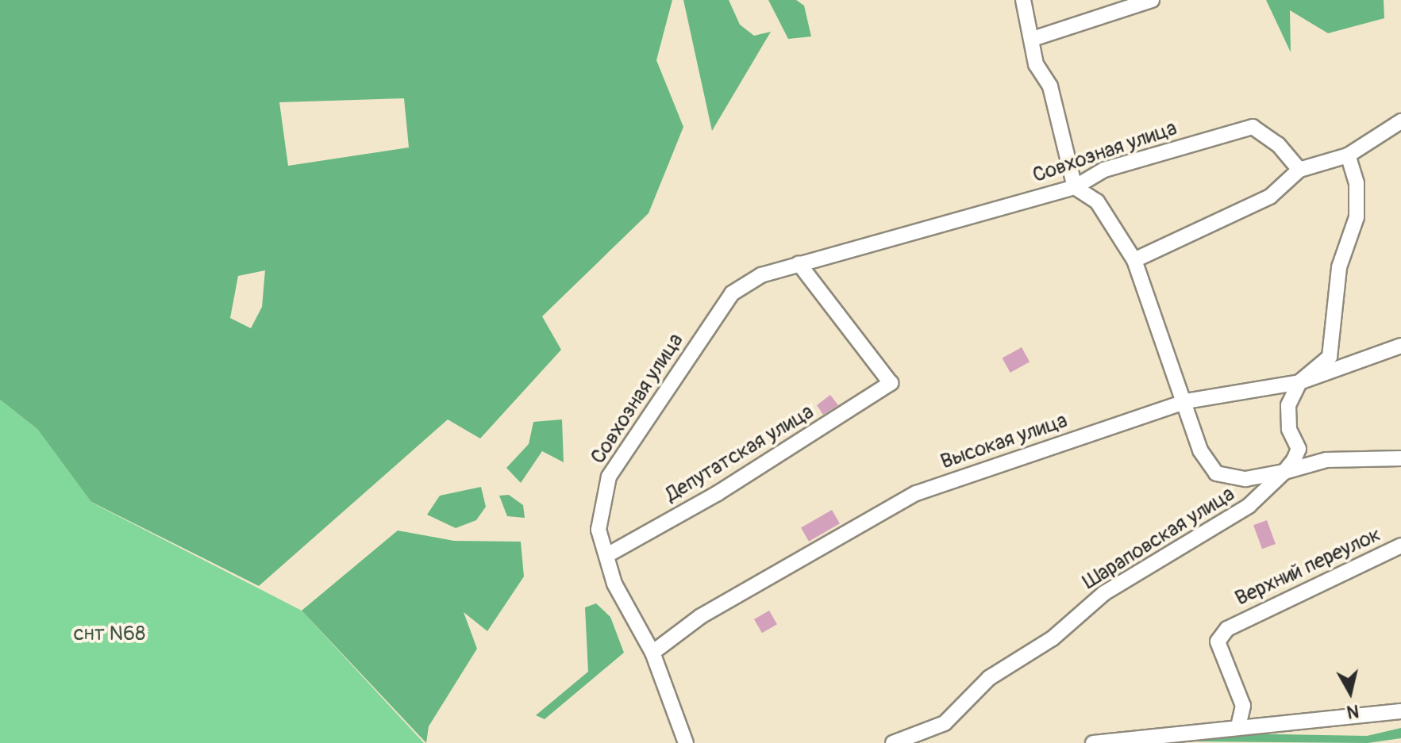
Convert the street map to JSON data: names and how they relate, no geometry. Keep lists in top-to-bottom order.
{
  "streets": {
    "street": [
      "Совхозная улица",
      "Высокая улица",
      "Депутатская улица",
      "Шараповская улица",
      "Верхний переулок"
    ]
  },
  "crossings": [
    ["Совхозная улица", "Высокая улица"],
    ["Совхозная улица", "Депутатская улица"]
  ],
  "parks": ["снт N68"],
  "north": "bottom"
}
